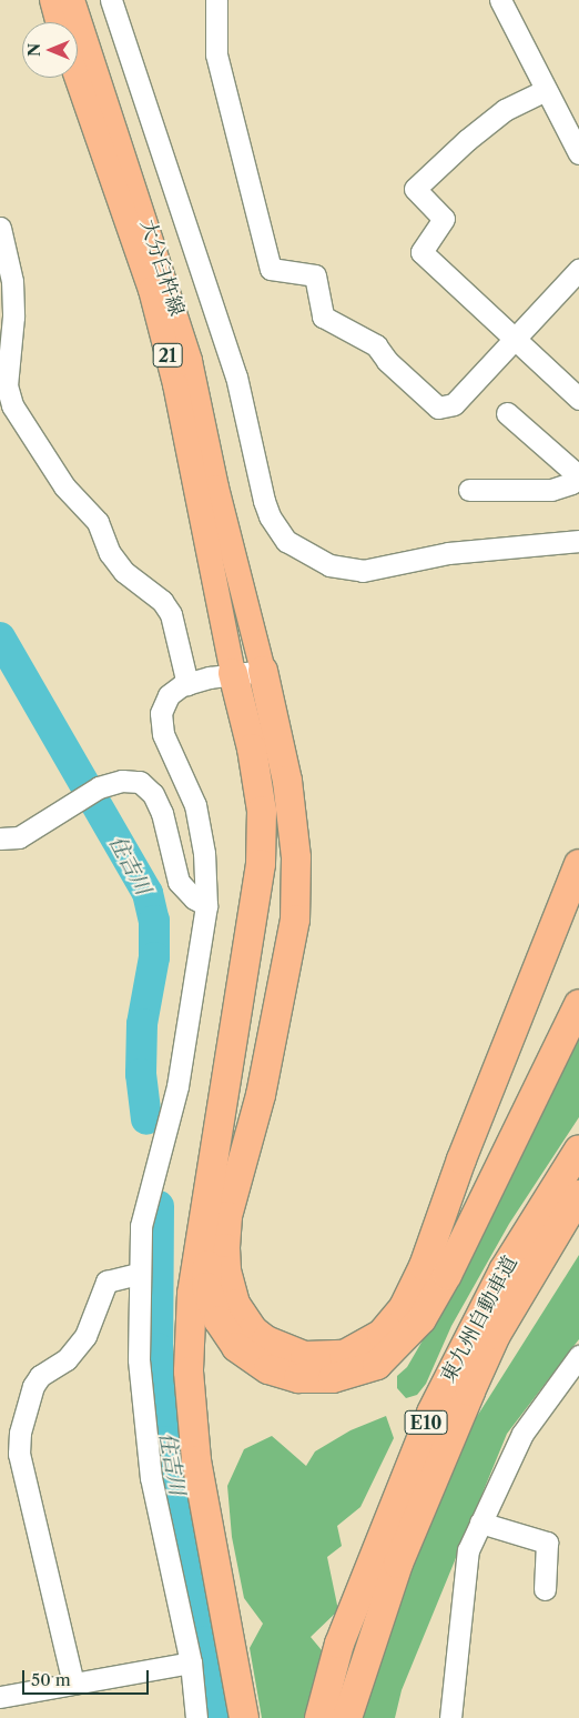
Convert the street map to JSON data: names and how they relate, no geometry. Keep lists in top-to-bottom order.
{
  "streets": {
    "highway": ["東九州自動車道", "E10"],
    "main road": ["大分臼杵線", "21"]
  },
  "water": ["住吉川"],
  "scale_bar": "50 m",
  "north": "left"
}
